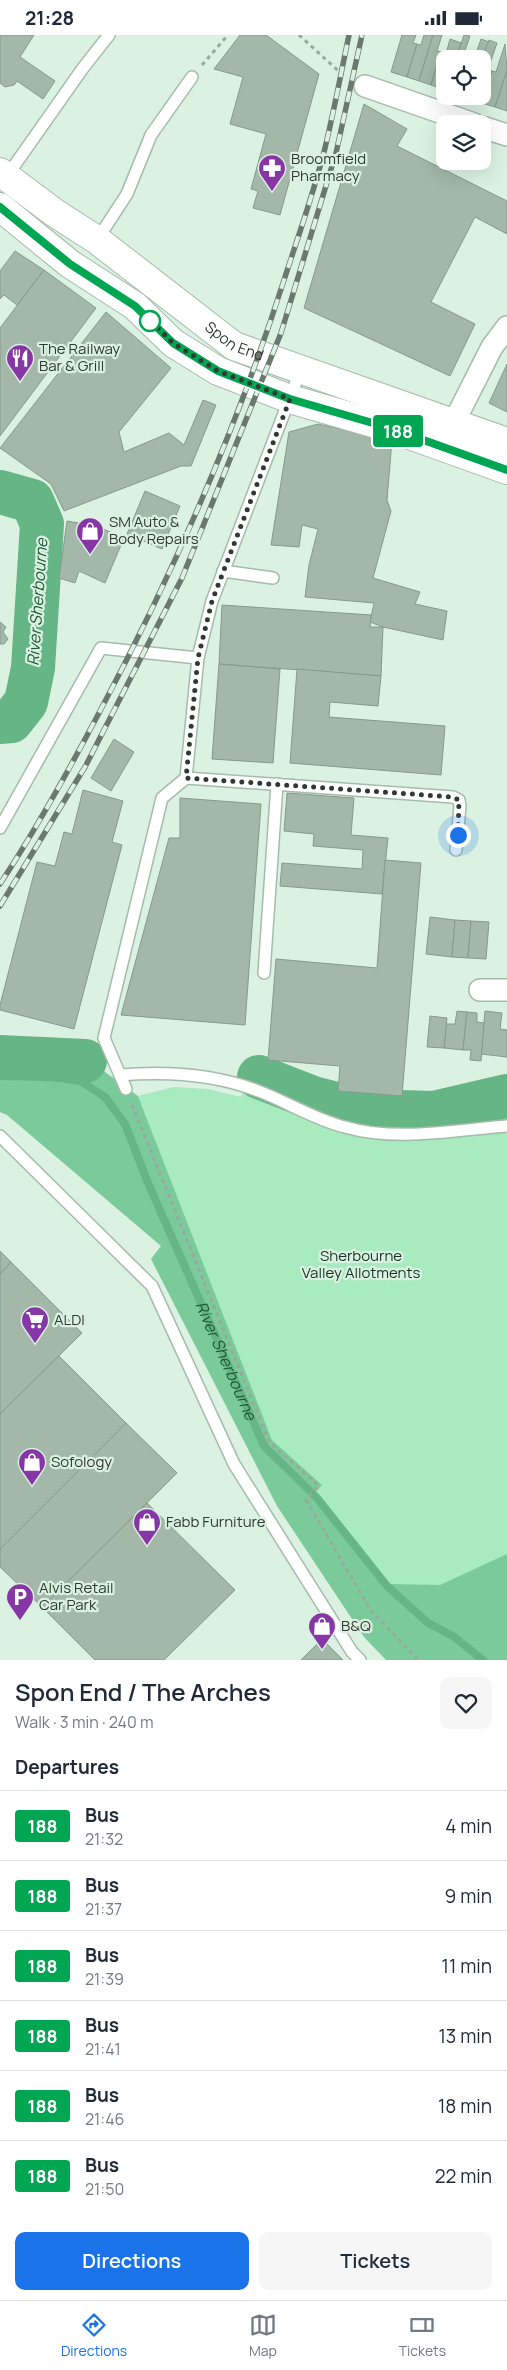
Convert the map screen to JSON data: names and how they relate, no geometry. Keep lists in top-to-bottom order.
{
  "streets": {
    "main road": ["Spon End"]
  },
  "water": ["River Sherbourne"],
  "parks": ["Sherbourne Valley Allotments"],
  "places": {
    "pharmacy": ["Broomfield Pharmacy"],
    "restaurant": ["The Railway Bar & Grill"],
    "shop": [
      "SM Auto & Body Repairs",
      "Sofology",
      "Fabb Furniture",
      "B&Q"
    ],
    "supermarket": ["ALDI"],
    "parking": ["Alvis Retail Car Park"]
  },
  "lines": ["bus line 188"],
  "page": {
    "status": "21:28",
    "on_map": "188",
    "heading": [
      ["Spon End / The Arches", "Walk · 3 min · 240 m"],
      "Departures"
    ],
    "list": [
      {
        "mark": "188",
        "name": "Bus",
        "note": "21:32",
        "value": "4 min"
      },
      {
        "mark": "188",
        "name": "Bus",
        "note": "21:37",
        "value": "9 min"
      },
      {
        "mark": "188",
        "name": "Bus",
        "note": "21:39",
        "value": "11 min"
      },
      {
        "mark": "188",
        "name": "Bus",
        "note": "21:41",
        "value": "13 min"
      },
      {
        "mark": "188",
        "name": "Bus",
        "note": "21:46",
        "value": "18 min"
      },
      {
        "mark": "188",
        "name": "Bus",
        "note": "21:50",
        "value": "22 min"
      }
    ],
    "buttons": ["Directions", "Tickets"],
    "tabs": ["Directions", "Map", "Tickets"]
  }
}
